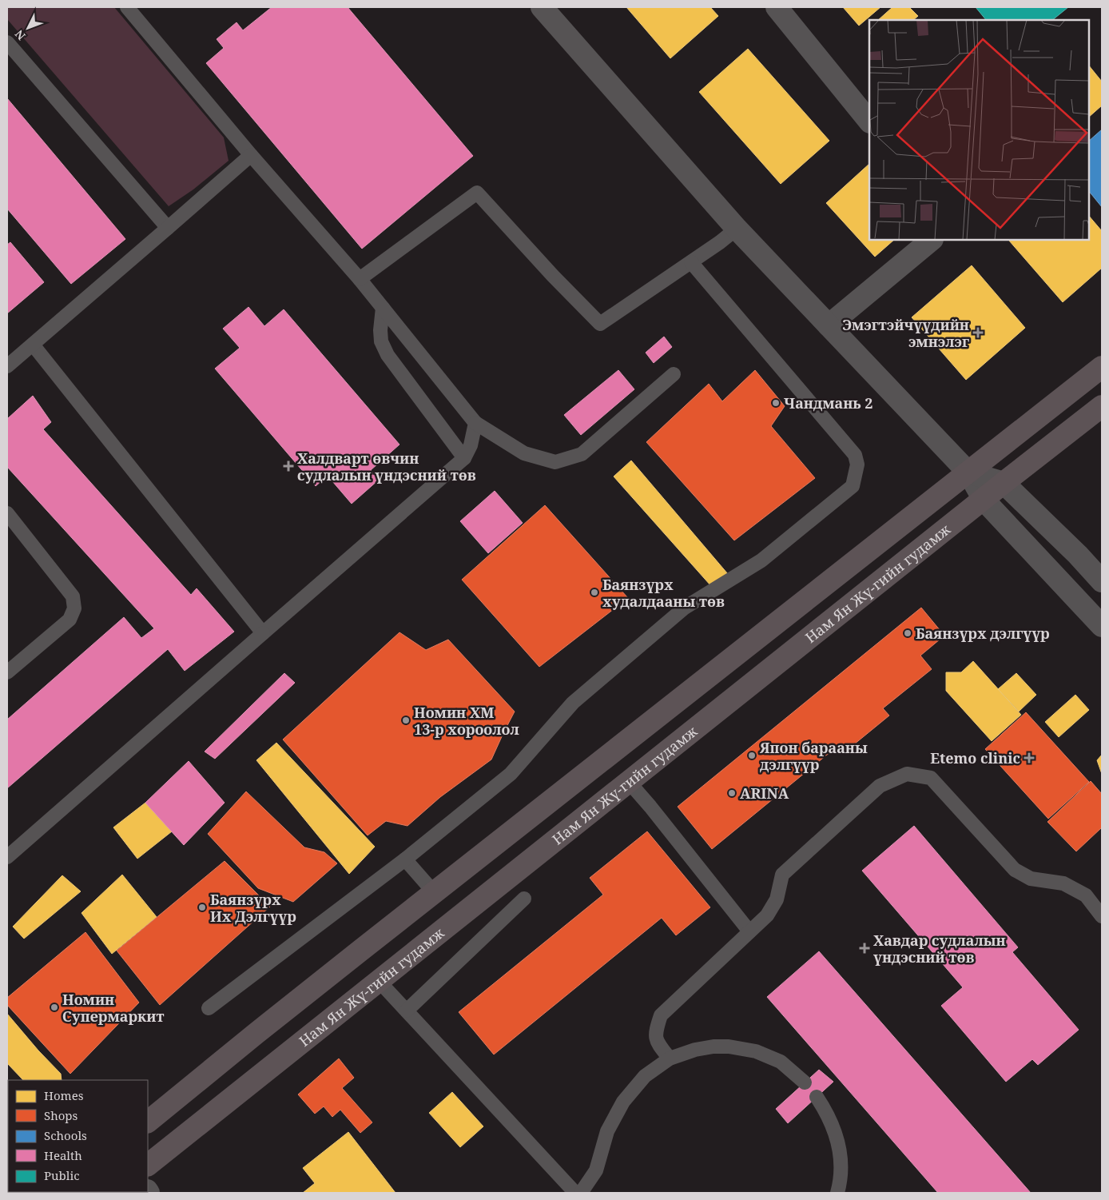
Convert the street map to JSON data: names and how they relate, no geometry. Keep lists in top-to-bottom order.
{
  "streets": {
    "main road": ["Нам Ян Жү-гийн гудамж"]
  },
  "places": {
    "health": [
      "Эмэгтэйчүүдийн эмнэлэг",
      "Халдварт өвчин судлалын үндэсний төв",
      "Etemo clinic",
      "Хавдар судлалын үндэсний төв"
    ],
    "other": [
      "Чандмань 2",
      "Баянзүрх худалдааны төв",
      "Баянзүрх дэлгүүр",
      "Номин ХМ 13-р хороолол",
      "Япон барааны дэлгүүр",
      "ARINA",
      "Баянзүрх Их Дэлгүүр",
      "Номин Супермаркит"
    ]
  },
  "legend": [
    "Homes",
    "Shops",
    "Schools",
    "Health",
    "Public"
  ],
  "north": "bottom left"
}
